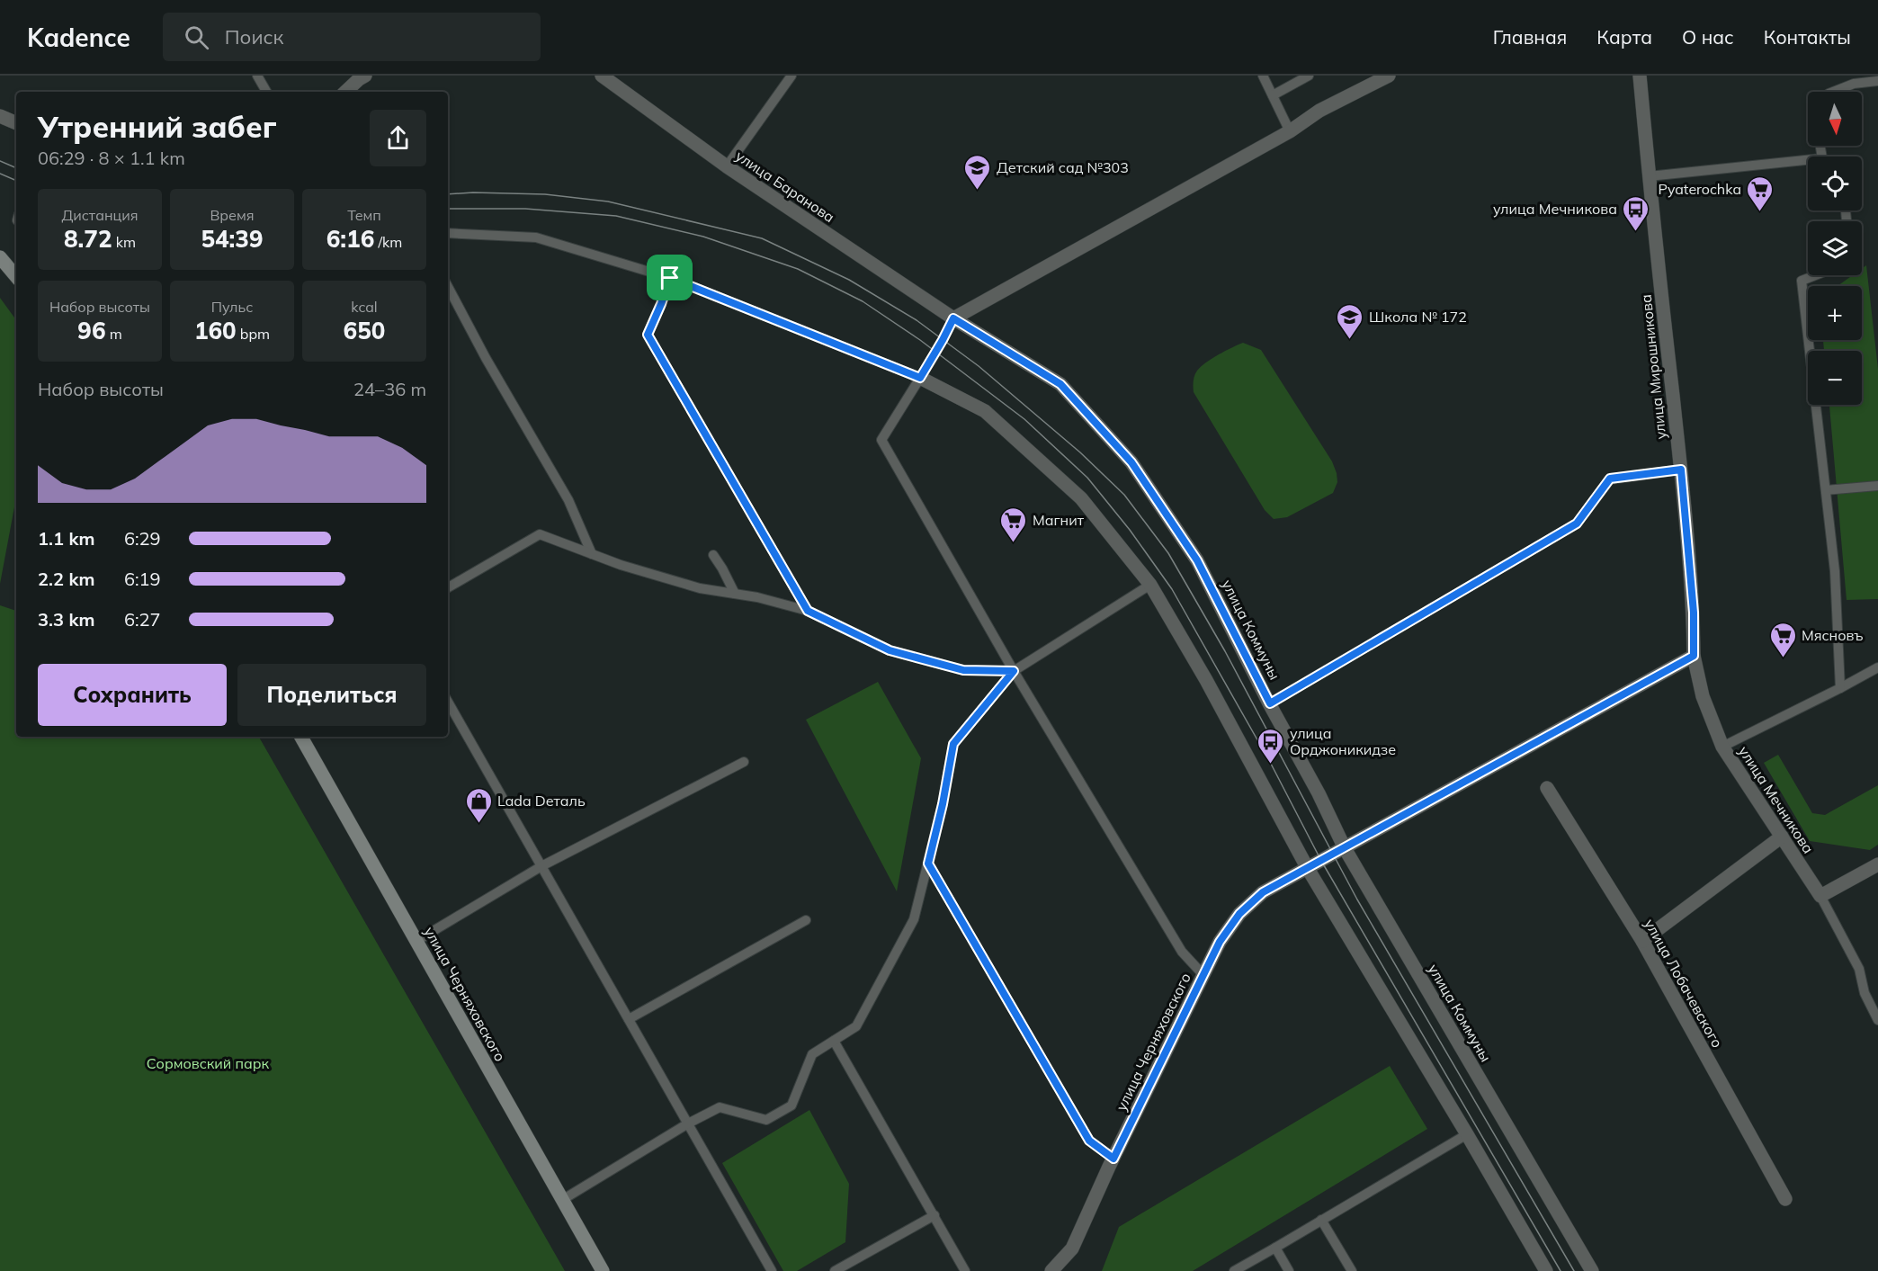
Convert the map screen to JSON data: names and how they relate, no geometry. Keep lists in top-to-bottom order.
{
  "streets": {
    "main road": ["улица Черняховского"],
    "street": [
      "улица Баранова",
      "улица Мирошникова",
      "улица Коммуны",
      "улица Мечникова",
      "улица Лобачевского"
    ]
  },
  "crossings": [
    ["улица Баранова", "улица Коммуны"],
    ["улица Мирошникова", "улица Мечникова"],
    ["улица Коммуны", "улица Черняховского"]
  ],
  "parks": ["Сормовский парк"],
  "places": {
    "school or university": ["Детский сад №303", "Школа № 172"],
    "supermarket": ["Pyaterochka", "Магнит", "Мясновъ"],
    "bus stop": ["улица Мечникова", "улица Орджоникидзе"],
    "shop": ["Lada Dеталь"]
  },
  "north": "bottom",
  "page": {
    "header": "Kadence",
    "search": "Поиск",
    "nav": [
      "Главная",
      "Карта",
      "О нас",
      "Контакты"
    ],
    "map_buttons": ["+", "−"],
    "heading": ["Утренний забег", "06:29 · 8 × 1.1 km"],
    "stats": [
      ["Дистанция", "8.72 km"],
      ["Время", "54:39"],
      ["Темп", "6:16 /km"],
      ["Набор высоты", "96 m"],
      ["Пульс", "160 bpm"],
      ["kcal", "650"]
    ],
    "chart": ["Набор высоты", "24–36 m"],
    "list": [
      {
        "name": "1.1 km",
        "note": "6:29"
      },
      {
        "name": "2.2 km",
        "note": "6:19"
      },
      {
        "name": "3.3 km",
        "note": "6:27"
      }
    ],
    "buttons": ["Сохранить", "Поделиться"]
  }
}
